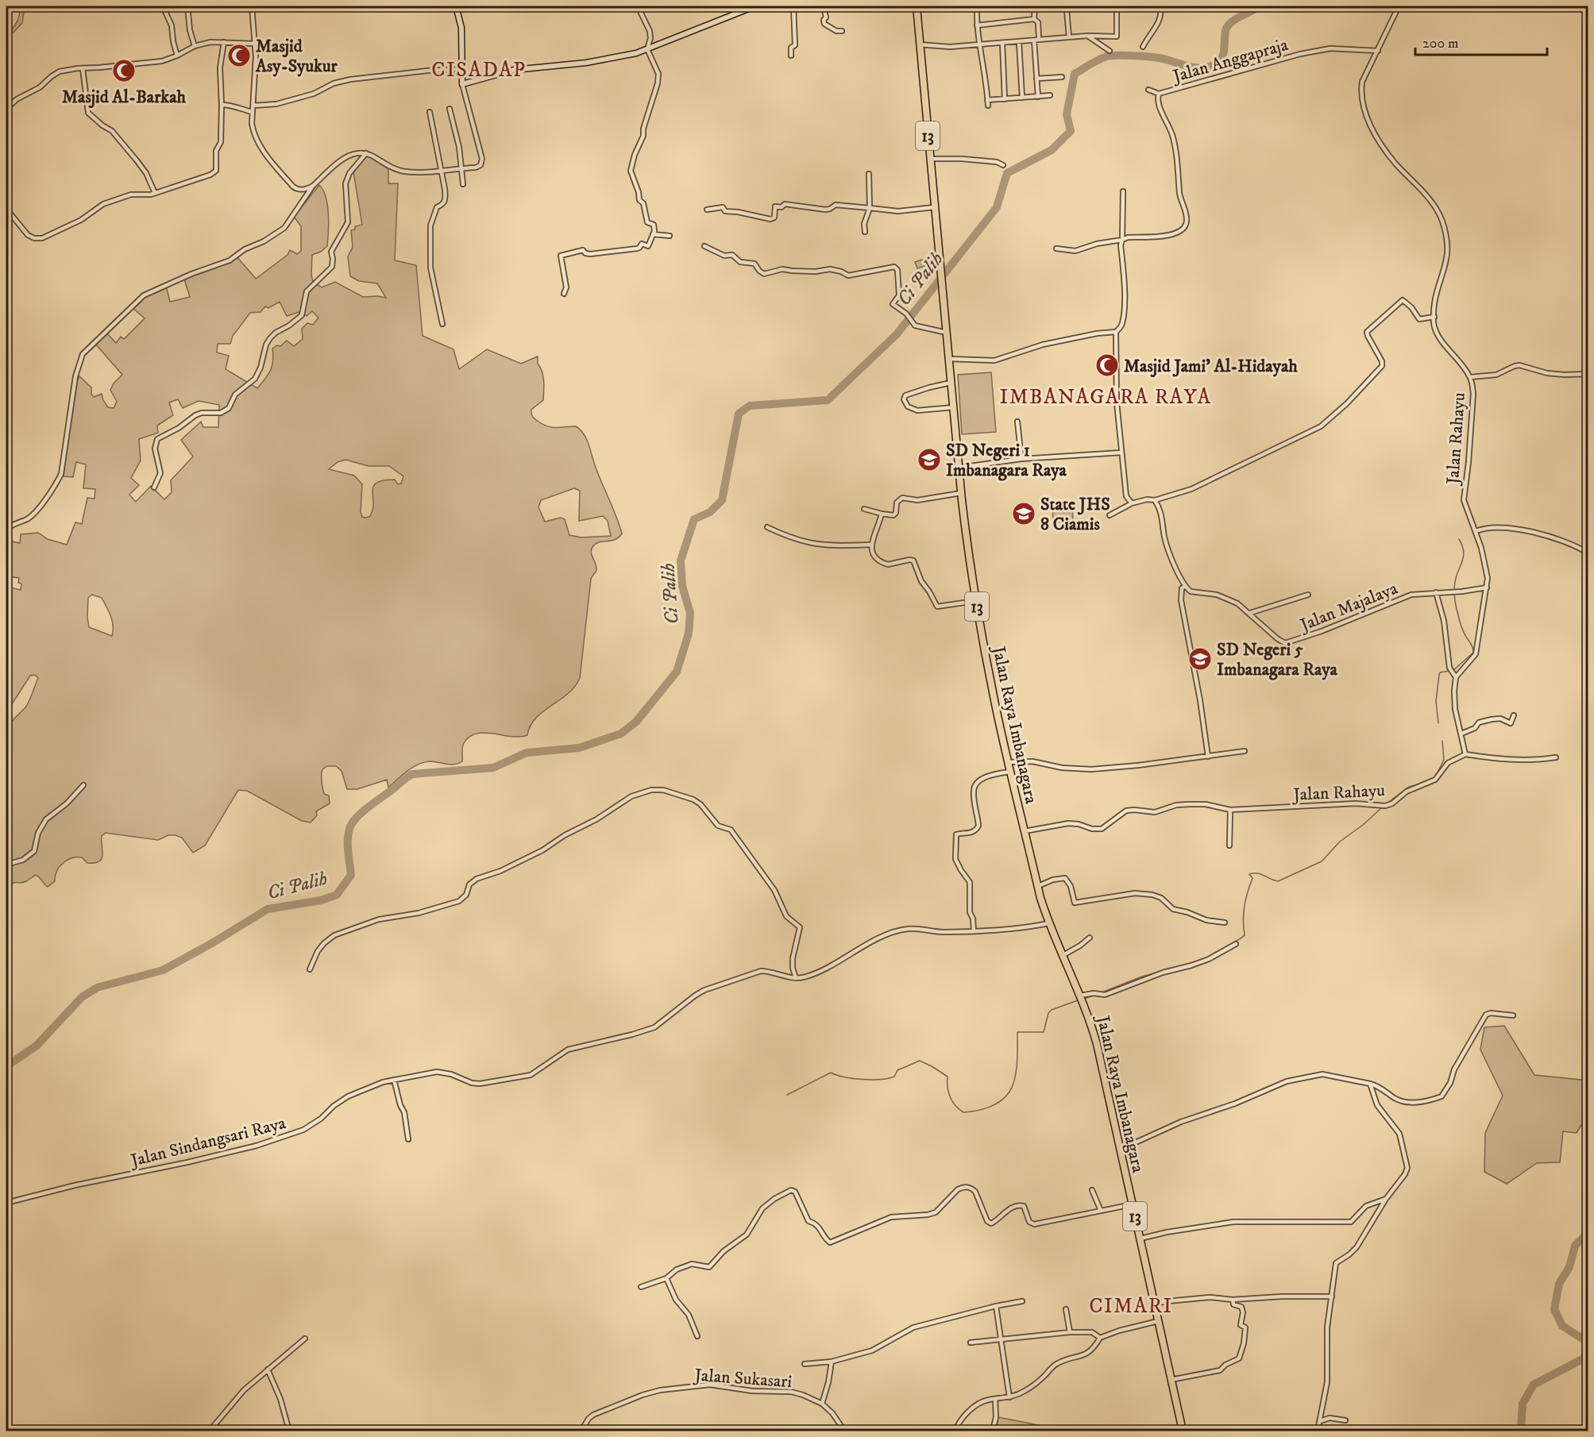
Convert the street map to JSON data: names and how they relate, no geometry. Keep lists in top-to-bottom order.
{
  "streets": {
    "highway": ["13", "Jalan Raya Imbanagara"],
    "street": [
      "Jalan Anggapraja",
      "Jalan Rahayu",
      "Jalan Majalaya",
      "Jalan Sindangsari Raya",
      "Jalan Sukasari"
    ]
  },
  "crossings": [
    ["Jalan Anggapraja", "Jalan Rahayu"],
    ["Jalan Rahayu", "Jalan Majalaya"],
    ["Jalan Rahayu", "Jalan Raya Imbanagara"]
  ],
  "districts": ["CISADAP", "IMBANAGARA RAYA", "CIMARI"],
  "water": ["Ci Palih"],
  "places": {
    "mosque": ["Masjid Asy-Syukur", "Masjid Al-Barkah", "Masjid Jami' Al-Hidayah"],
    "school or university": ["SD Negeri 1 Imbanagara Raya", "State JHS 8 Ciamis", "SD Negeri 5 Imbanagara Raya"]
  },
  "scale_bar": "200 m"
}
